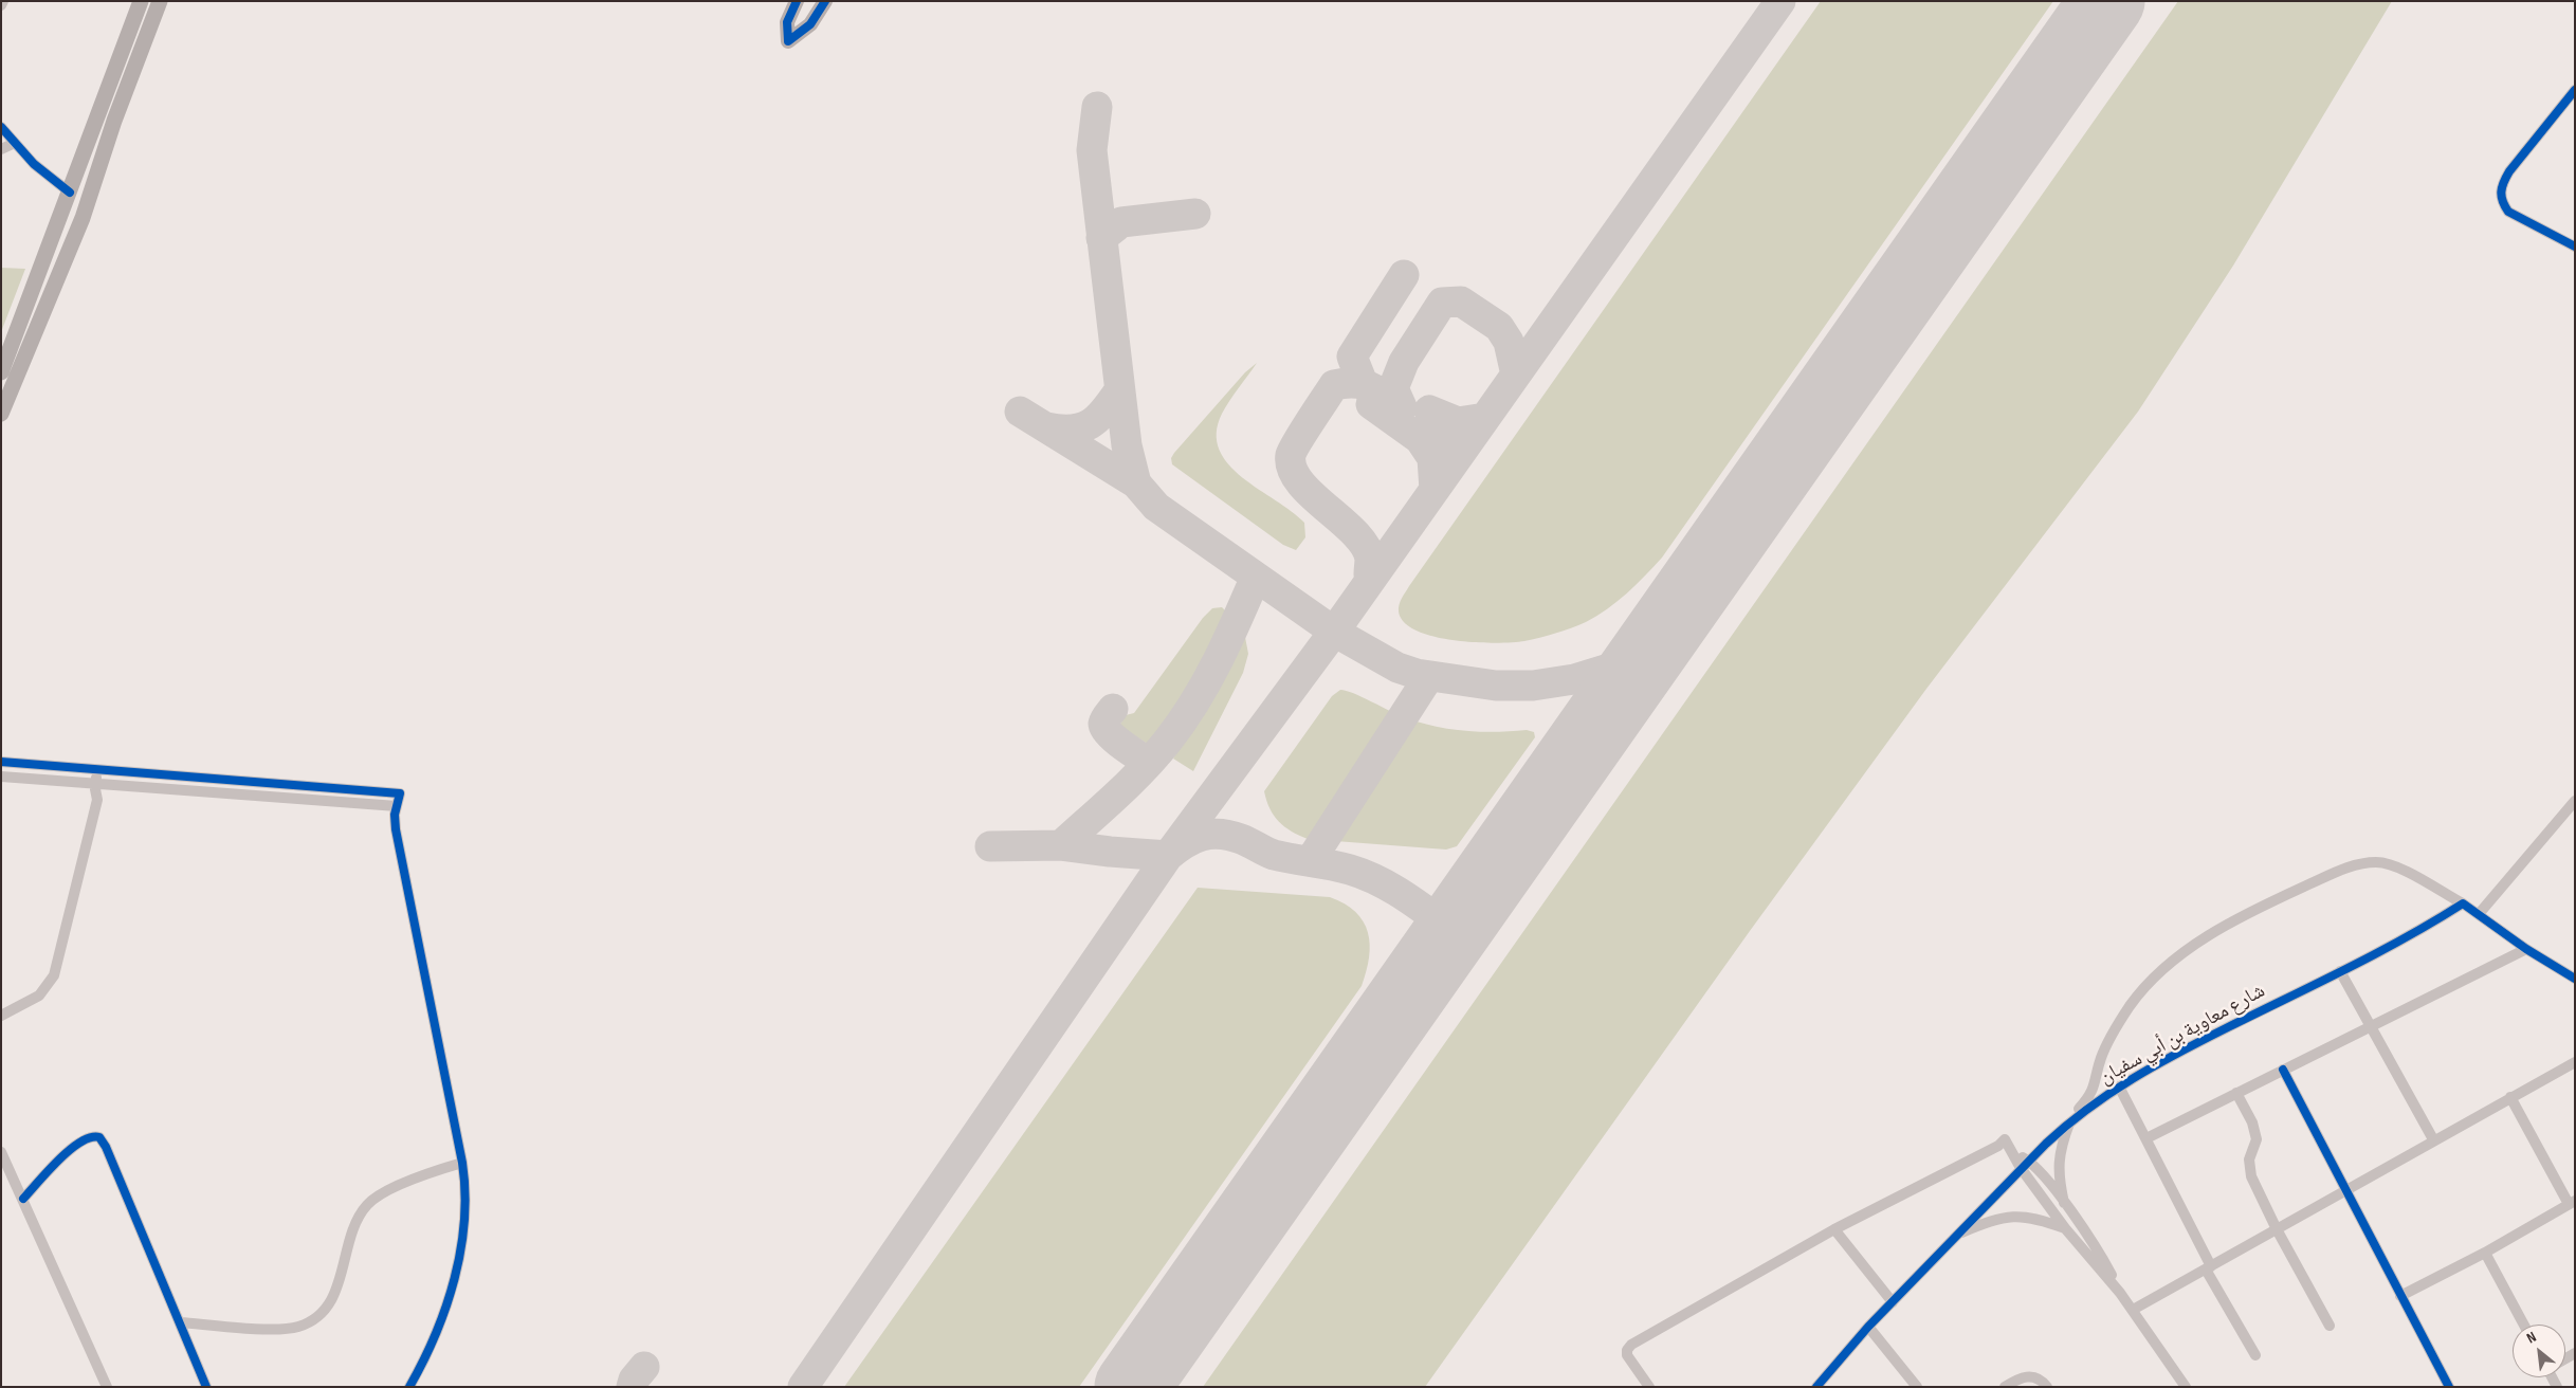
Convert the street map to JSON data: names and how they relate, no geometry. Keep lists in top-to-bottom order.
{
  "streets": {
    "street": ["شارع معاوية بن أبي سفيان"]
  },
  "north": "top left"
}
